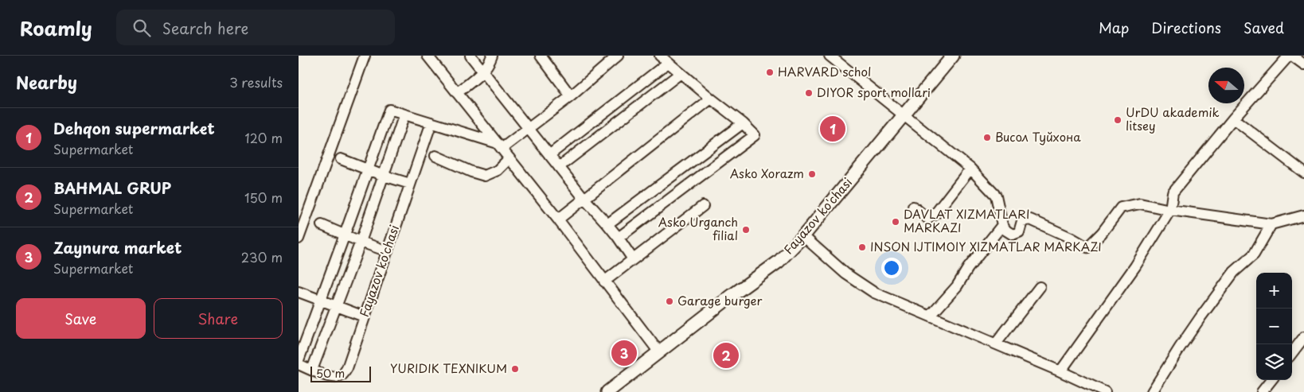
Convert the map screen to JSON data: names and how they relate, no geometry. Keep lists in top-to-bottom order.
{
  "streets": {
    "main road": ["Fayazov ko'chasi"]
  },
  "places": [
    "HARVARD schol",
    "DIYOR sport mollari",
    "UrDU akademik litsey",
    "Висол Туйхона",
    "Asko Xorazm",
    "DAVLAT XIZMATLARI MARKAZI",
    "Asko Urganch filial",
    "INSON IJTIMOIY XIZMATLAR MARKAZI",
    "Garage burger",
    "YURIDIK TEXNIKUM"
  ],
  "scale_bar": "50 m",
  "north": "left",
  "page": {
    "header": "Roamly",
    "search": "Search here",
    "nav": ["Map", "Directions", "Saved"],
    "heading": ["Nearby", "3 results"],
    "list": [
      {
        "mark": "1",
        "name": "Dehqon supermarket",
        "note": "Supermarket",
        "value": "120 m"
      },
      {
        "mark": "2",
        "name": "BAHMAL GRUP",
        "note": "Supermarket",
        "value": "150 m"
      },
      {
        "mark": "3",
        "name": "Zaynura market",
        "note": "Supermarket",
        "value": "230 m"
      }
    ],
    "pins": ["1", "3", "2"],
    "map_buttons": ["+", "−"],
    "buttons": ["Save", "Share"],
    "scale": "50 m"
  }
}
